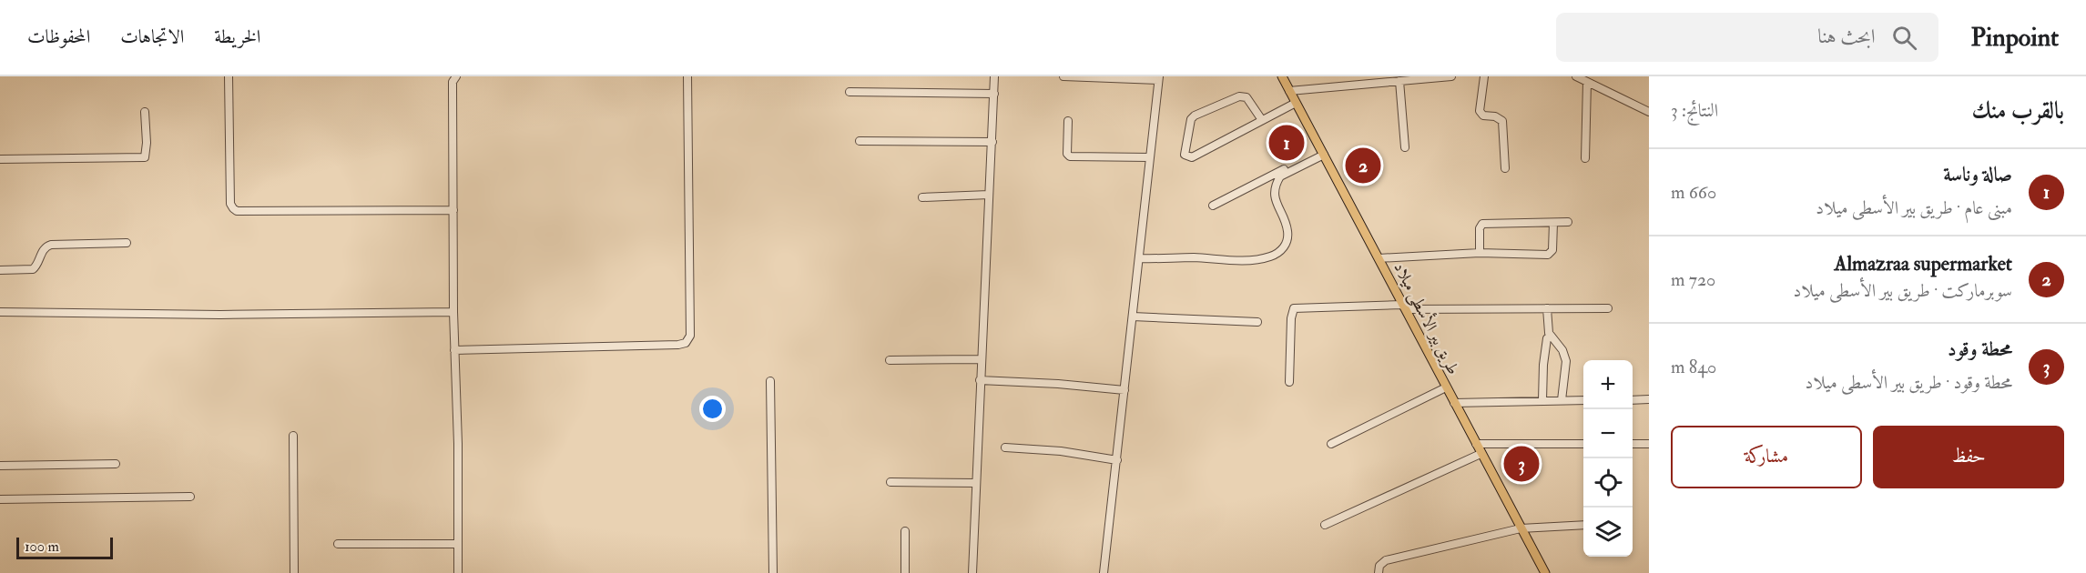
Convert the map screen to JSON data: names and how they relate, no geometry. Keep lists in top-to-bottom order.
{
  "streets": {
    "main road": ["طريق بير الأسطى ميلاد"]
  },
  "scale_bar": "100 m",
  "page": {
    "header": "Pinpoint",
    "search": "ابحث هنا",
    "nav": ["الخريطة", "الاتجاهات", "المحفوظات"],
    "heading": ["بالقرب منك", "النتائج: 3"],
    "pins": ["1", "2", "3"],
    "list": [
      {
        "mark": "1",
        "name": "صالة وناسة",
        "note": "مبنى عام · طريق بير الأسطى ميلاد",
        "value": "660 m"
      },
      {
        "mark": "2",
        "name": "Almazraa supermarket",
        "note": "سوبرماركت · طريق بير الأسطى ميلاد",
        "value": "720 m"
      },
      {
        "mark": "3",
        "name": "محطة وقود",
        "note": "محطة وقود · طريق بير الأسطى ميلاد",
        "value": "840 m"
      }
    ],
    "map_buttons": ["+", "−"],
    "buttons": ["حفظ", "مشاركة"],
    "scale": "100 m"
  }
}
